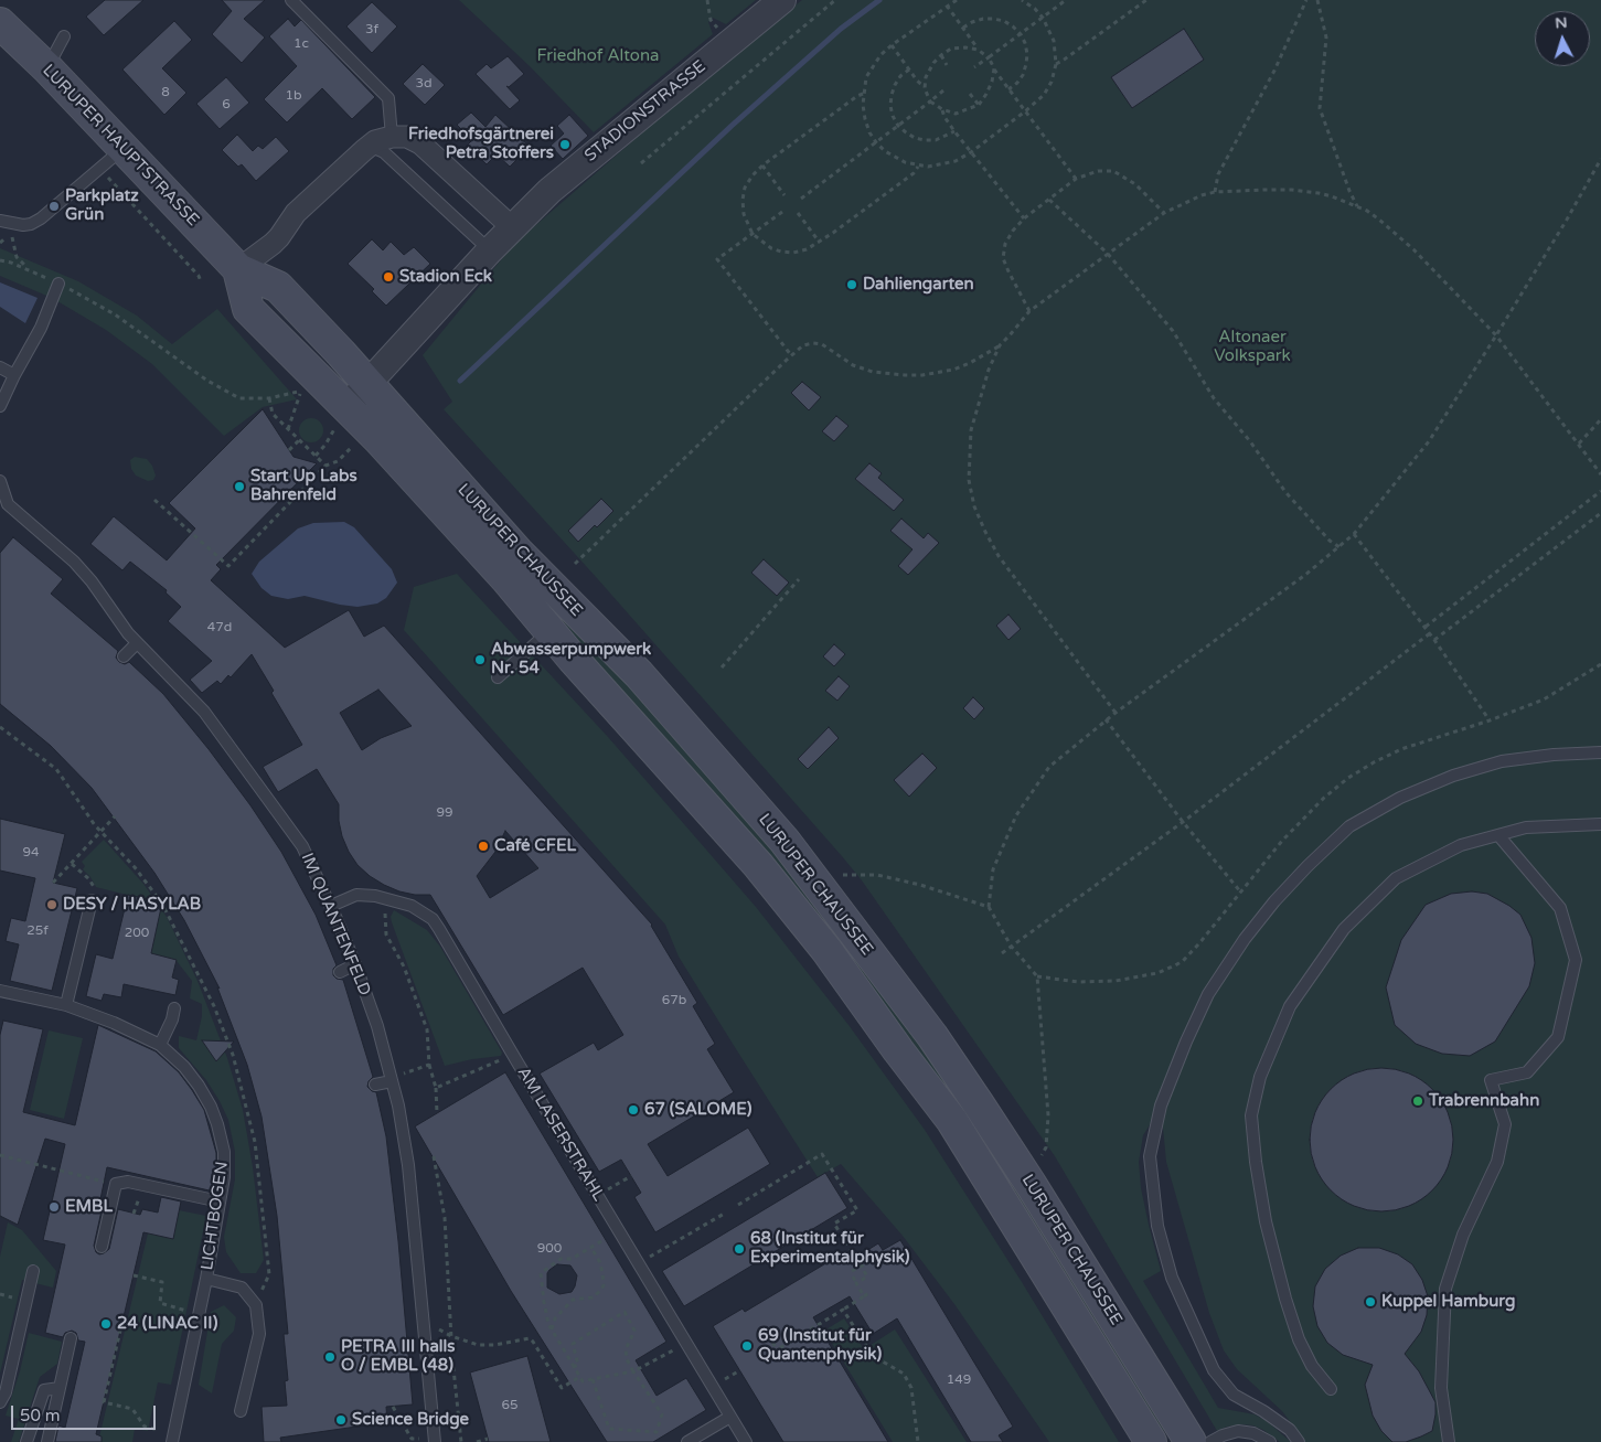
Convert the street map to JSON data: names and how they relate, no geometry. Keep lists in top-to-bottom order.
{
  "streets": {
    "main road": ["LURUPER HAUPTSTRASSE", "LURUPER CHAUSSEE"],
    "street": ["STADIONSTRASSE"],
    "lane": ["IM QUANTENFELD", "AM LASERSTRAHL", "LICHTBOGEN"]
  },
  "crossings": [
    ["STADIONSTRASSE", "LURUPER HAUPTSTRASSE"],
    ["STADIONSTRASSE", "LURUPER CHAUSSEE"],
    ["LURUPER HAUPTSTRASSE", "LURUPER CHAUSSEE"],
    ["IM QUANTENFELD", "AM LASERSTRAHL"]
  ],
  "parks": ["Friedhof Altona", "Altonaer Volkspark"],
  "places": [
    "Friedhofsgärtnerei Petra Stoffers",
    "Parkplatz Grün",
    "Stadion Eck",
    "Dahliengarten",
    "Start Up Labs Bahrenfeld",
    "Abwasserpumpwerk Nr. 54",
    "Café CFEL",
    "DESY / HASYLAB",
    "Trabrennbahn",
    "67 (SALOME)",
    "EMBL",
    "68 (Institut für Experimentalphysik)",
    "Kuppel Hamburg",
    "24 (LINAC II)",
    "69 (Institut für Quantenphysik)",
    "PETRA III halls O / EMBL (48)",
    "Science Bridge"
  ],
  "house_numbers": [
    "3f",
    "1c",
    "3d",
    "8",
    "1b",
    "6",
    "47d",
    "99",
    "94",
    "25f",
    "200",
    "67b",
    "900",
    "149",
    "65"
  ],
  "scale_bar": "50 m",
  "north": "top"
}
